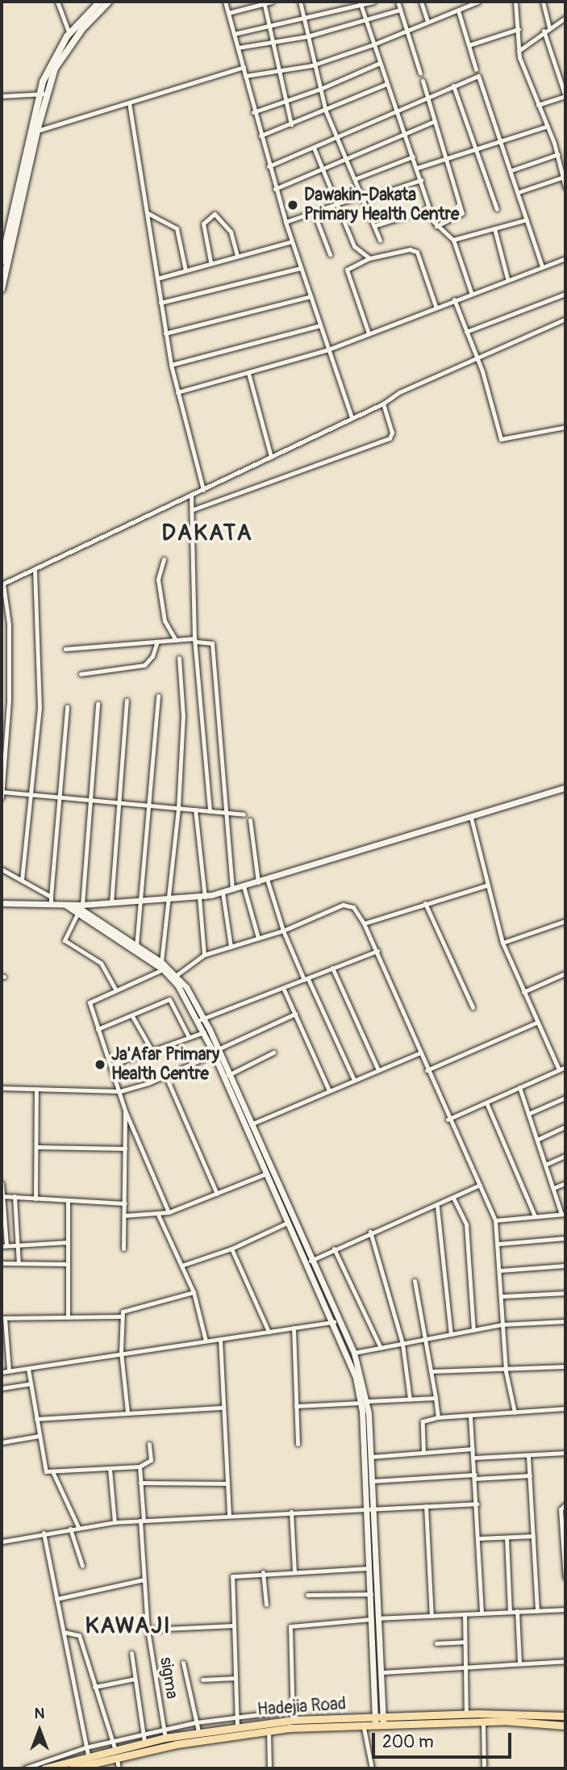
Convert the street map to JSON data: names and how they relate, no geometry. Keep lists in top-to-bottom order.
{
  "streets": {
    "main road": ["Hadejia Road"],
    "street": ["sigma"]
  },
  "crossings": [
    ["sigma", "Hadejia Road"]
  ],
  "districts": ["DAKATA", "KAWAJI"],
  "places": ["Dawakin-Dakata Primary Health Centre", "Ja'Afar Primary Health Centre"],
  "scale_bar": "200 m",
  "north": "top"
}
